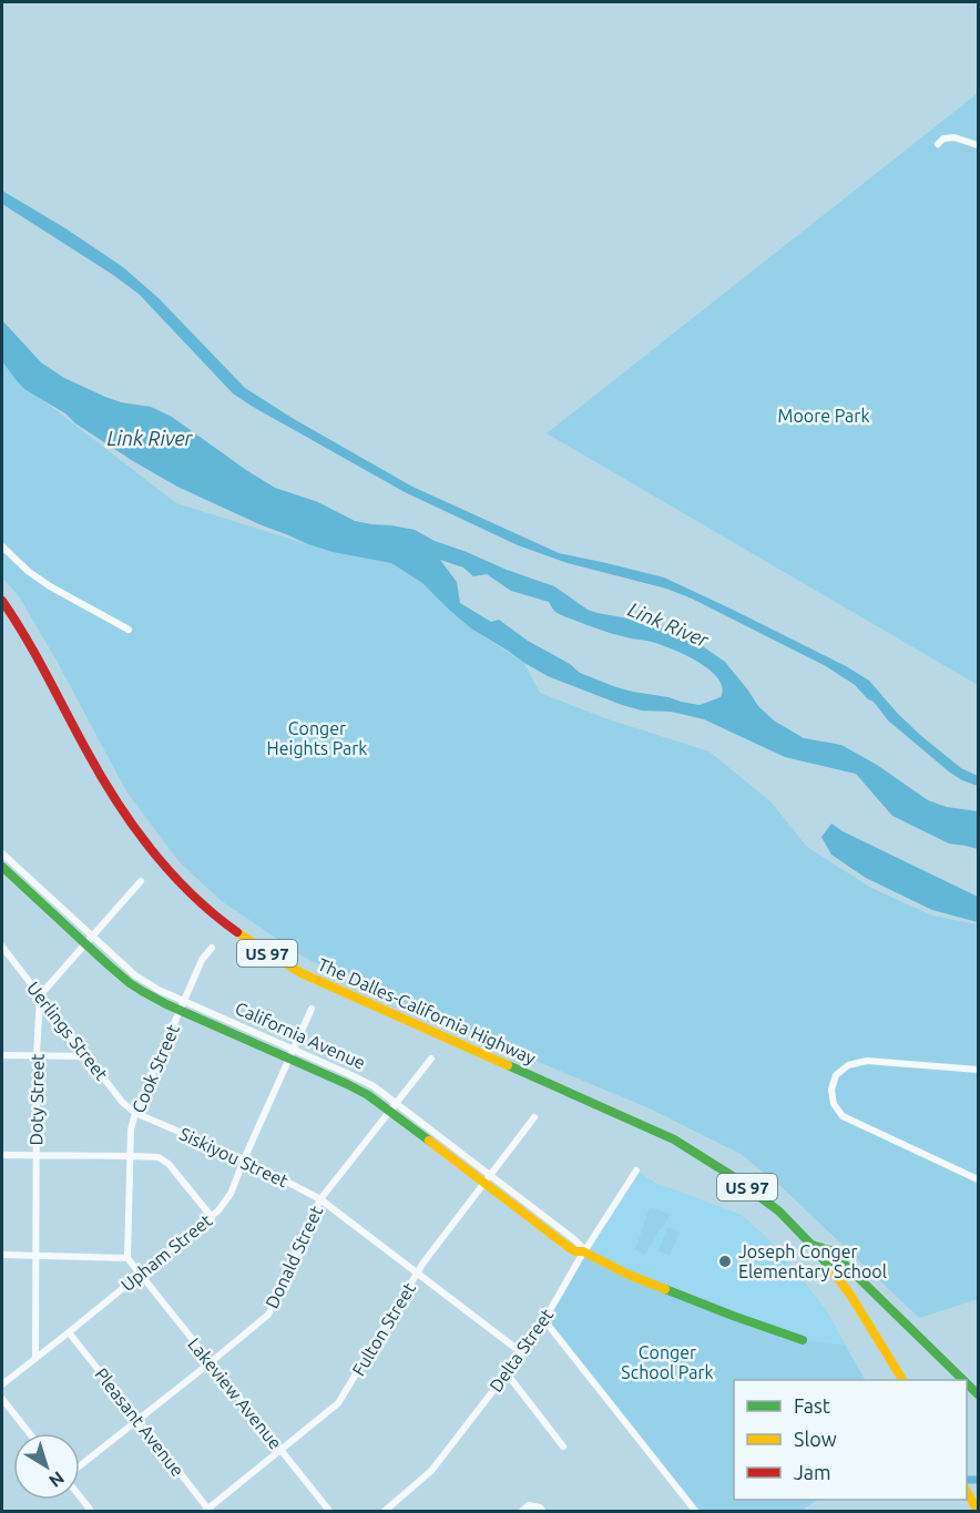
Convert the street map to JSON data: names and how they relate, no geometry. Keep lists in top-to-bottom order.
{
  "streets": {
    "main road": ["US 97", "The Dalles-California Highway", "California Avenue"],
    "street": [
      "Uerlings Street",
      "Cook Street",
      "Doty Street",
      "Siskiyou Street",
      "Upham Street",
      "Donald Street",
      "Fulton Street",
      "Delta Street",
      "Lakeview Avenue",
      "Pleasant Avenue"
    ]
  },
  "crossings": [
    ["Uerlings Street", "Cook Street"],
    ["Uerlings Street", "Doty Street"],
    ["Uerlings Street", "Siskiyou Street"],
    ["California Avenue", "Cook Street"],
    ["California Avenue", "Upham Street"],
    ["California Avenue", "Donald Street"],
    ["California Avenue", "Fulton Street"],
    ["California Avenue", "Delta Street"],
    ["Cook Street", "Siskiyou Street"],
    ["Doty Street", "Upham Street"],
    ["Siskiyou Street", "Upham Street"],
    ["Siskiyou Street", "Donald Street"],
    ["Siskiyou Street", "Fulton Street"],
    ["Siskiyou Street", "Delta Street"],
    ["Upham Street", "Lakeview Avenue"],
    ["Upham Street", "Pleasant Avenue"],
    ["Donald Street", "Lakeview Avenue"],
    ["Donald Street", "Pleasant Avenue"],
    ["Fulton Street", "Lakeview Avenue"],
    ["Fulton Street", "Pleasant Avenue"]
  ],
  "water": ["Link River"],
  "parks": ["Moore Park", "Conger Heights Park", "Conger School Park"],
  "places": ["Joseph Conger Elementary School"],
  "legend": ["Fast", "Slow", "Jam"],
  "north": "bottom right"
}
